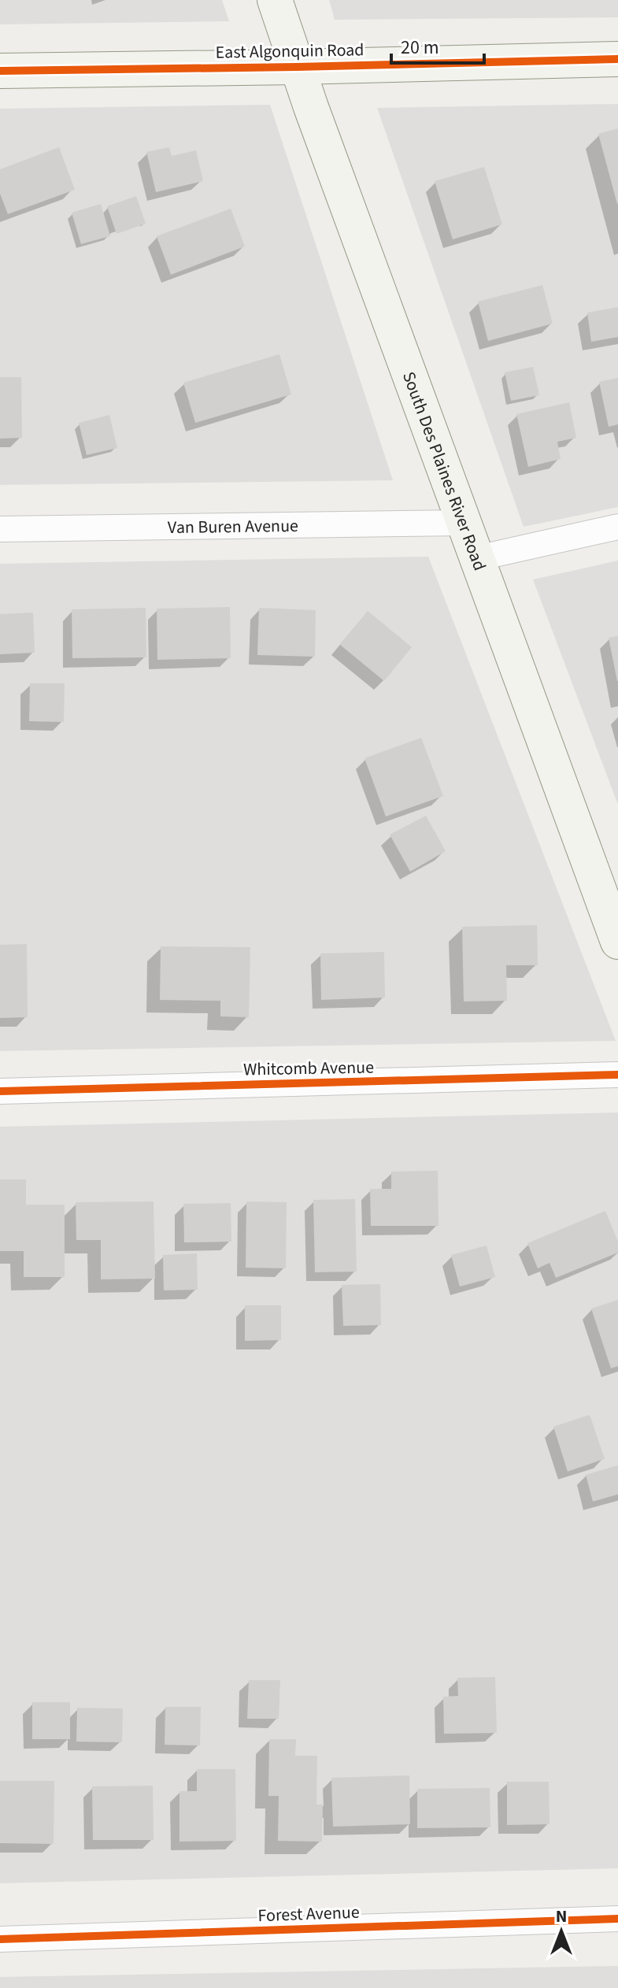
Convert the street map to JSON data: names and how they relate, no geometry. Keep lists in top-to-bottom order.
{
  "streets": {
    "main road": ["East Algonquin Road", "South Des Plaines River Road"],
    "street": ["Van Buren Avenue", "Whitcomb Avenue", "Forest Avenue"]
  },
  "crossings": [
    ["East Algonquin Road", "South Des Plaines River Road"],
    ["South Des Plaines River Road", "Van Buren Avenue"]
  ],
  "scale_bar": "20 m",
  "north": "top"
}
